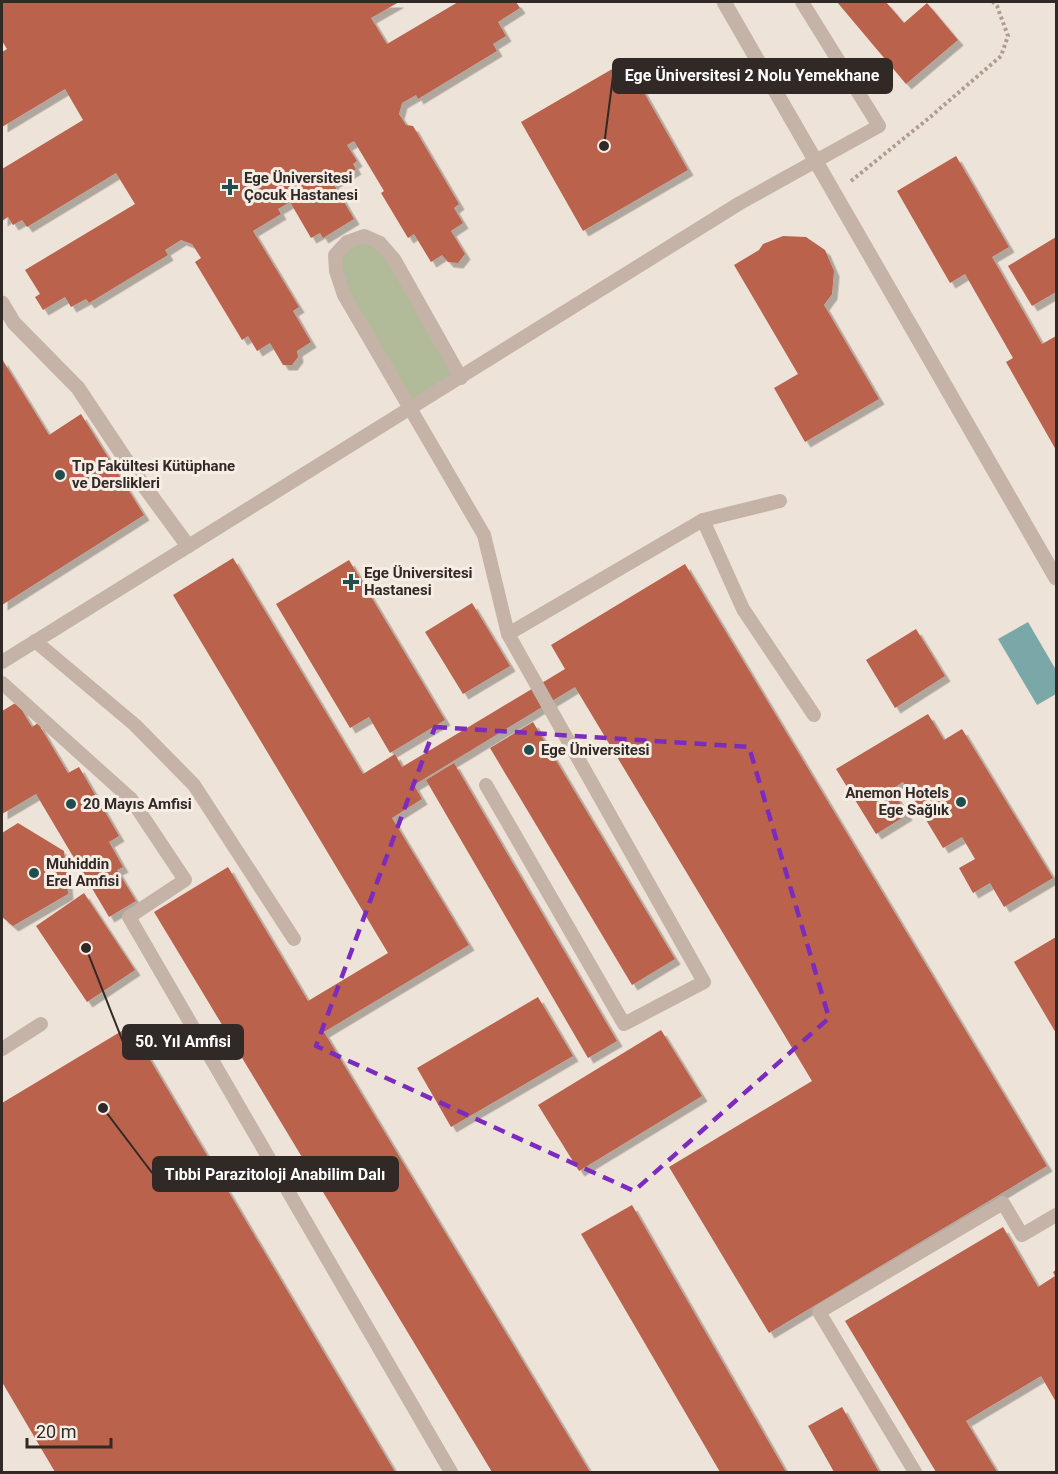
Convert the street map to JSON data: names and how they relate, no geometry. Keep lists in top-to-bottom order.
{
  "places": {
    "other": [
      "Ege Üniversitesi 2 Nolu Yemekhane",
      "Tıp Fakültesi Kütüphane ve Derslikleri",
      "Ege Üniversitesi",
      "Anemon Hotels Ege Sağlık",
      "20 Mayıs Amfisi",
      "Muhiddin Erel Amfisi",
      "50. Yıl Amfisi",
      "Tıbbi Parazitoloji Anabilim Dalı"
    ],
    "health": ["Ege Üniversitesi Çocuk Hastanesi", "Ege Üniversitesi Hastanesi"]
  },
  "scale_bar": "20 m"
}
